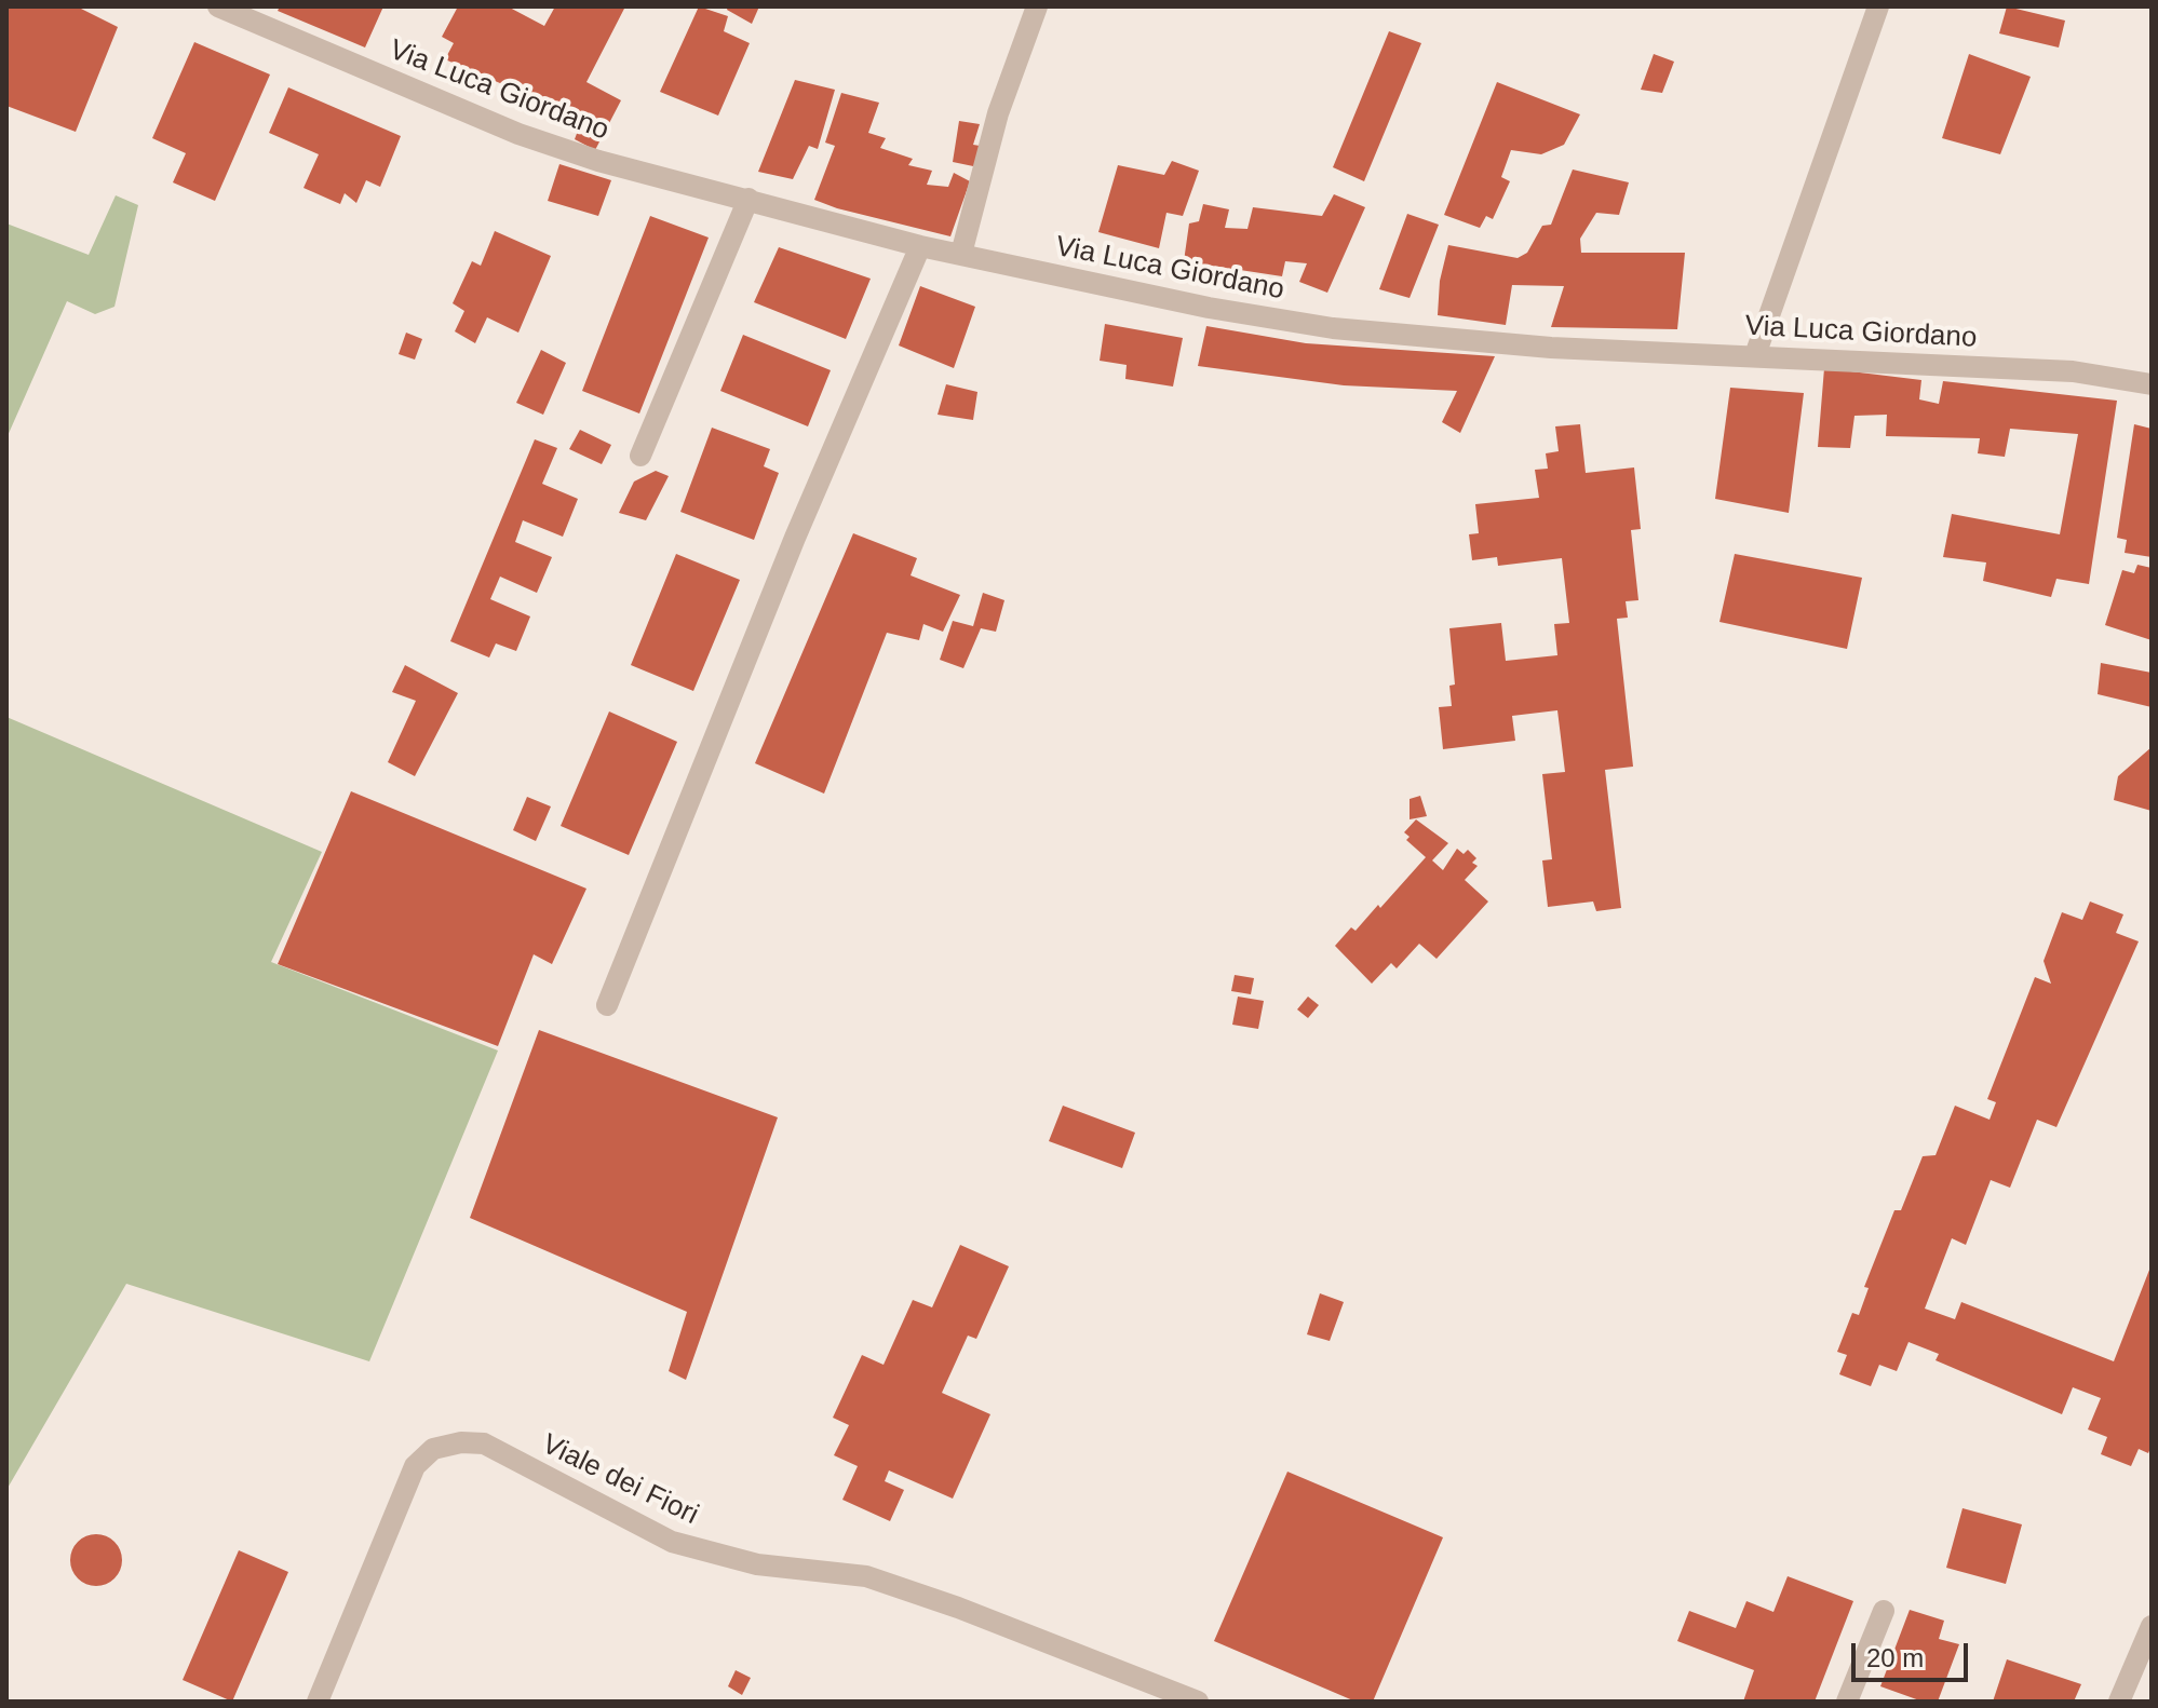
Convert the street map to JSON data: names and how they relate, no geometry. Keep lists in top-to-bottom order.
{
  "streets": {
    "street": ["Via Luca Giordano", "Viale dei Fiori"]
  },
  "scale_bar": "20 m"
}
